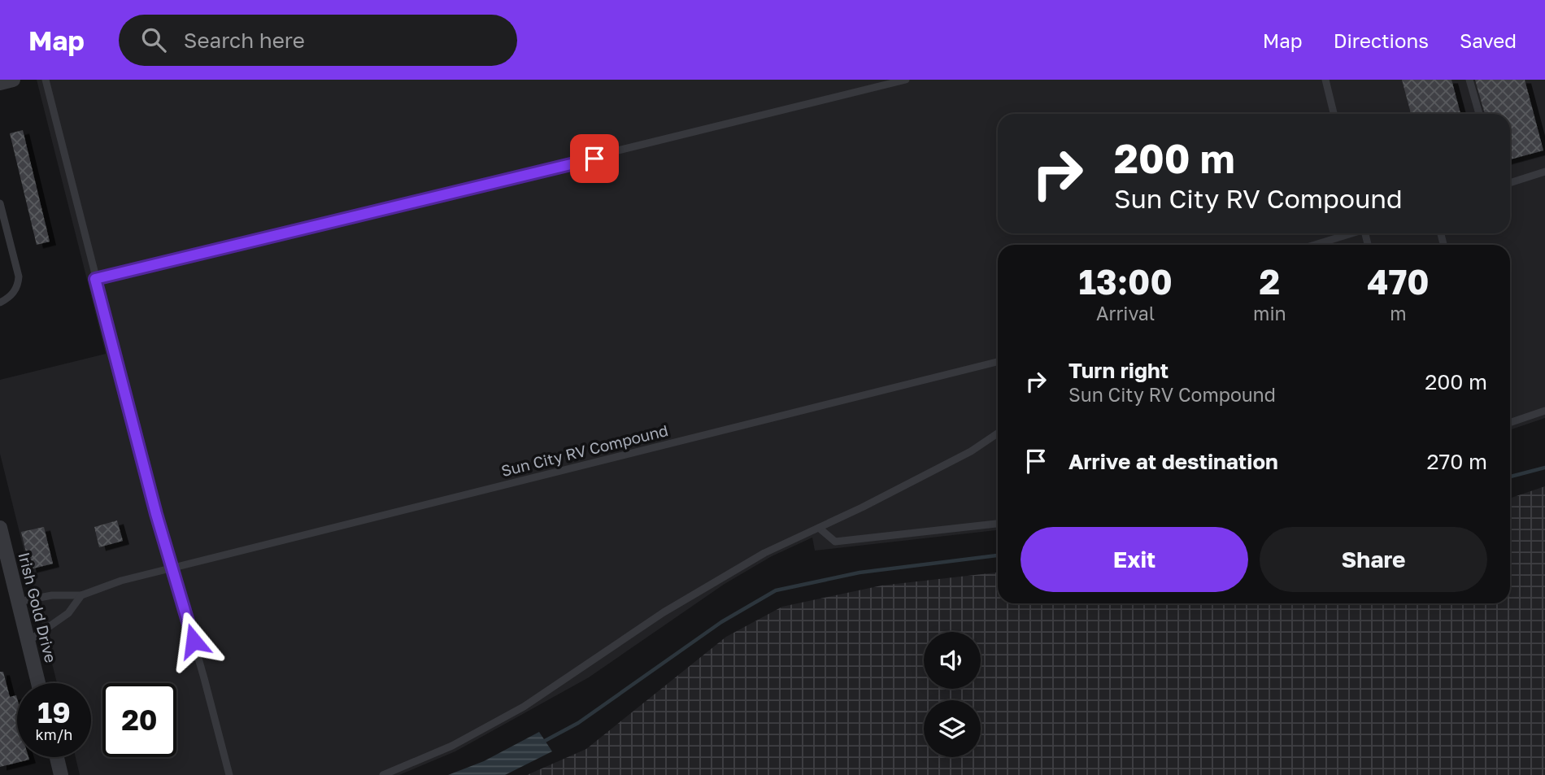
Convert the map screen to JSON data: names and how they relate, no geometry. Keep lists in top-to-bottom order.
{
  "streets": {
    "street": ["Irish Gold Drive"],
    "lane": ["Sun City RV Compound"]
  },
  "crossings": [
    ["Sun City RV Compound", "Irish Gold Drive"]
  ],
  "page": {
    "header": "Map",
    "search": "Search here",
    "nav": ["Map", "Directions", "Saved"],
    "turn": ["200 m", "Sun City RV Compound"],
    "eta": [
      "13:00",
      "Arrival",
      "2",
      "min",
      "470",
      "m"
    ],
    "list": [
      {
        "name": "Turn right",
        "note": "Sun City RV Compound",
        "value": "200 m"
      },
      {
        "name": "Arrive at destination",
        "value": "270 m"
      }
    ],
    "buttons": ["Exit", "Share"],
    "speed": "19 km/h",
    "limit": "20"
  }
}
